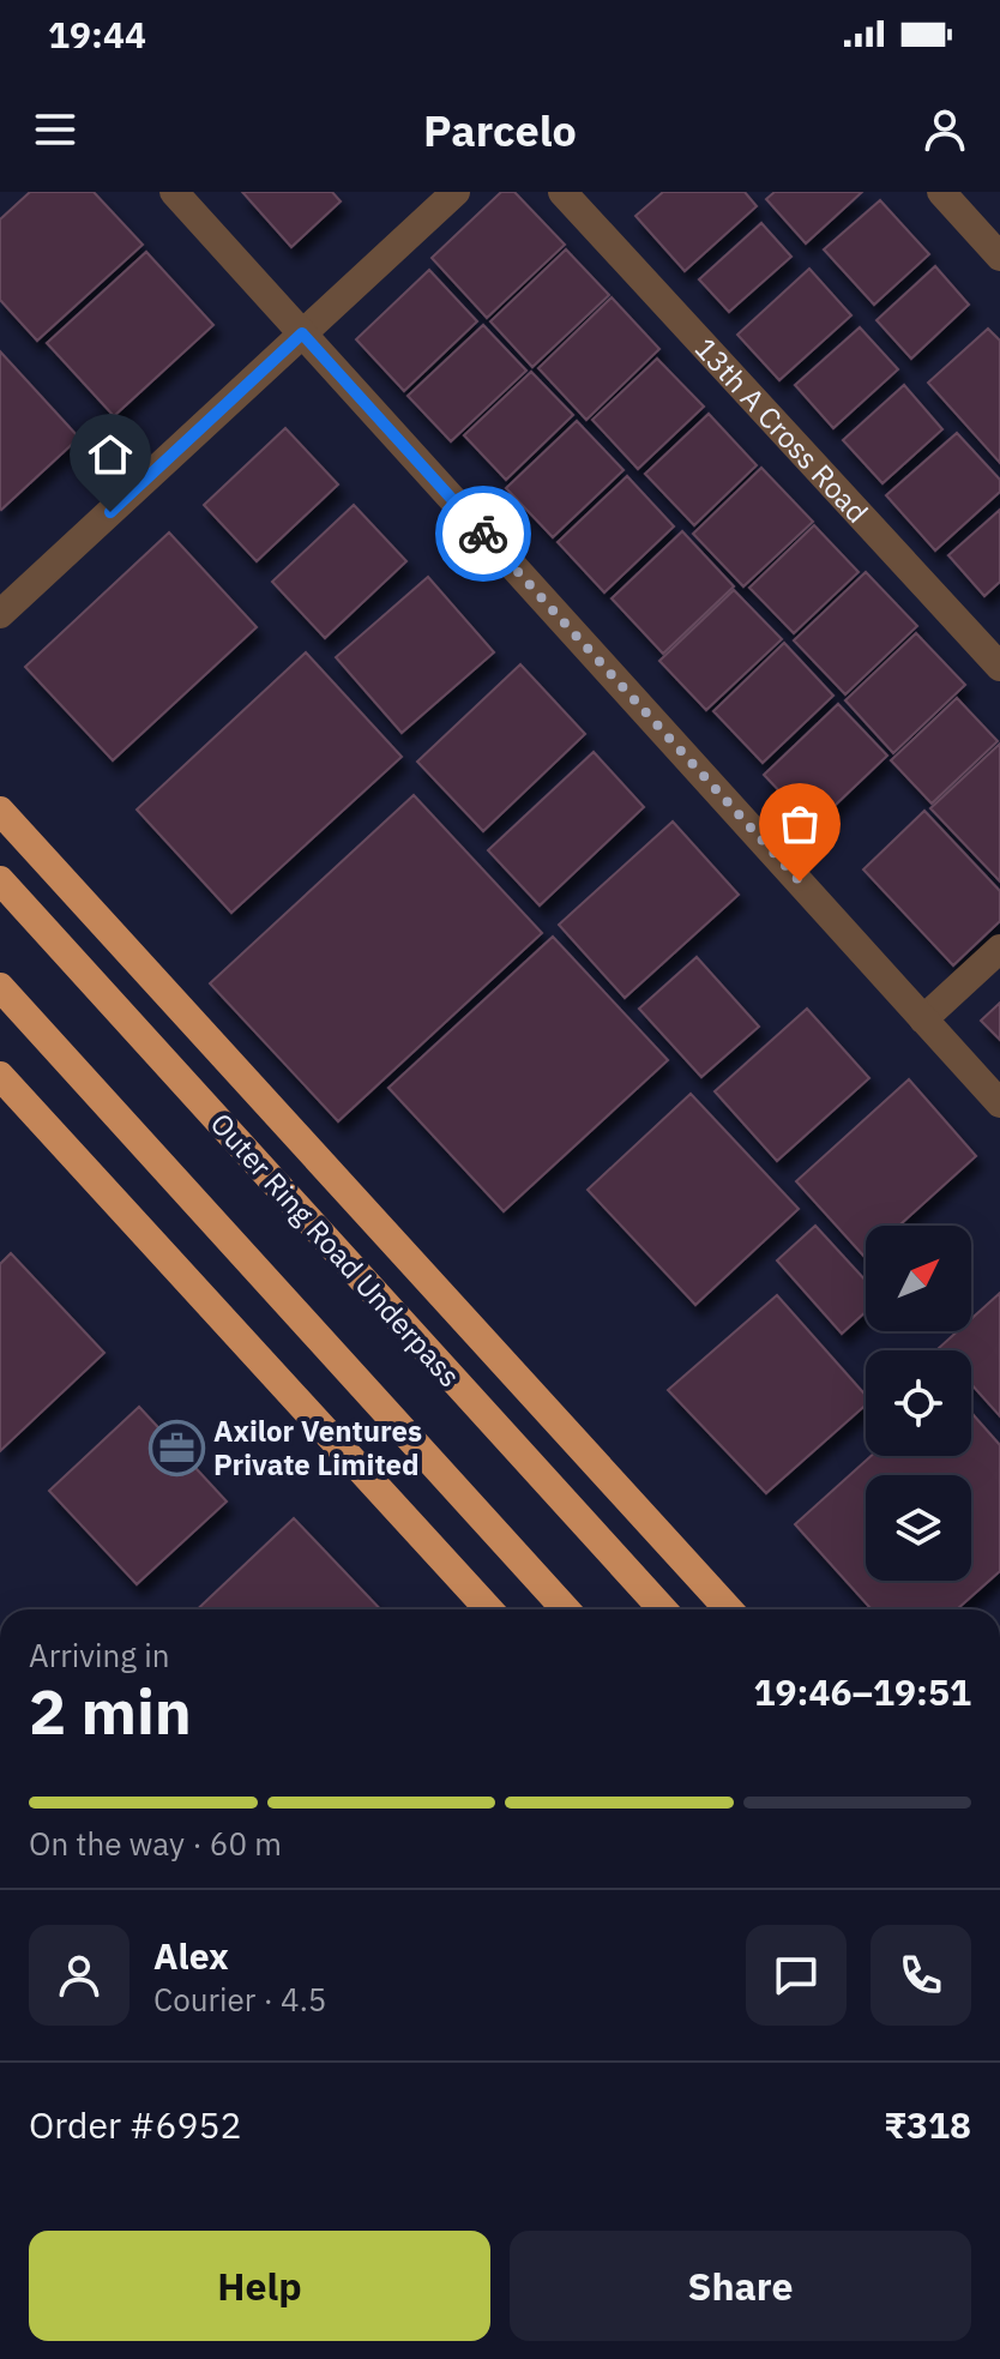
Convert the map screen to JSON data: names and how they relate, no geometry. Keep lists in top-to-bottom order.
{
  "streets": {
    "highway": ["Outer Ring Road Underpass"],
    "street": ["13th A Cross Road"]
  },
  "places": {
    "office": ["Axilor Ventures Private Limited"]
  },
  "north": "top right",
  "page": {
    "status": "19:44",
    "header": "Parcelo",
    "heading": ["2 min", "Arriving in", "19:46–19:51"],
    "panel": [
      "Alex",
      "Courier · 4.5",
      "Order #6952",
      "₹318"
    ],
    "bar": "On the way · 60 m",
    "buttons": ["Help", "Share"]
  }
}
